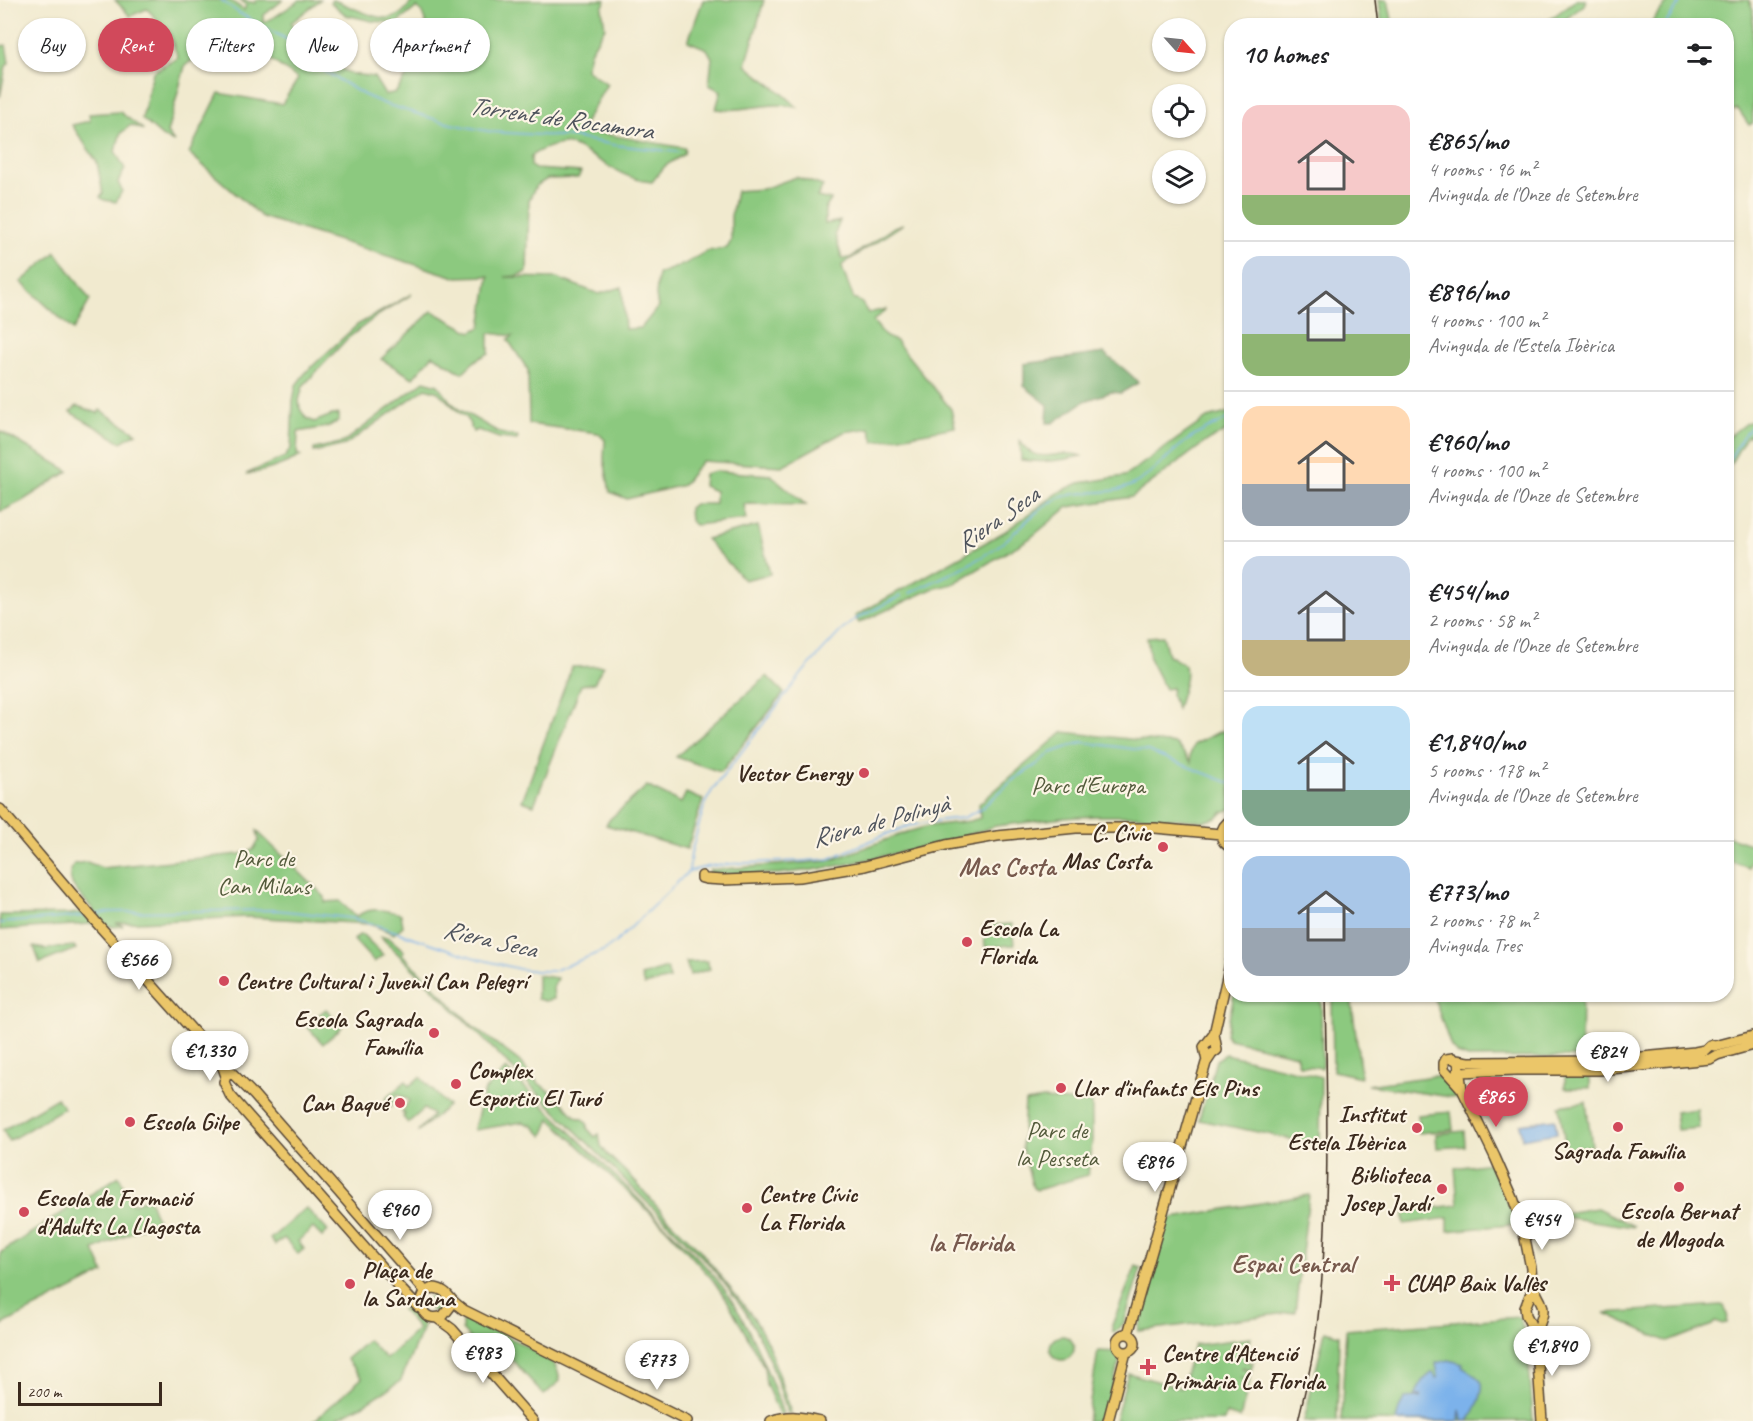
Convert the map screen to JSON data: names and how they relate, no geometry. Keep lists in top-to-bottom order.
{
  "districts": ["Mas Costa", "la Florida", "Espai Central"],
  "water": ["Torrent de Rocamora", "Riera Seca", "Riera de Polinyà"],
  "parks": ["Parc d'Europa", "Parc de Can Milans", "Parc de la Pesseta"],
  "places": {
    "other": [
      "Vector Energy",
      "C. Cívic Mas Costa",
      "Escola La Florida",
      "Centre Cultural i Juvenil Can Pelegrí",
      "Escola Sagrada Família",
      "Complex Esportiu El Turó",
      "Llar d'infants Els Pins",
      "Can Baqué",
      "Escola Gilpe",
      "Sagrada Família",
      "Institut Estela Ibèrica",
      "Escola Bernat de Mogoda",
      "Biblioteca Josep Jardí",
      "Centre Cívic La Florida",
      "Escola de Formació d'Adults La Llagosta",
      "Plaça de la Sardana"
    ],
    "health": ["CUAP Baix Vallès", "Centre d'Atenció Primària La Florida"]
  },
  "scale_bar": "200 m",
  "north": "bottom right",
  "page": {
    "chip": [
      "Buy",
      "Rent",
      "Filters",
      "New",
      "Apartment"
    ],
    "heading": "10 homes",
    "list": [
      {
        "name": "€865/mo",
        "note": "4 rooms · 96 m² · Avinguda de l'Onze de Setembre"
      },
      {
        "name": "€896/mo",
        "note": "4 rooms · 100 m² · Avinguda de l'Estela Ibèrica"
      },
      {
        "name": "€960/mo",
        "note": "4 rooms · 100 m² · Avinguda de l'Onze de Setembre"
      },
      {
        "name": "€454/mo",
        "note": "2 rooms · 58 m² · Avinguda de l'Onze de Setembre"
      },
      {
        "name": "€1,840/mo",
        "note": "5 rooms · 178 m² · Avinguda de l'Onze de Setembre"
      },
      {
        "name": "€773/mo",
        "note": "2 rooms · 78 m² · Avinguda Tres"
      }
    ],
    "price": [
      "€566",
      "€1,330",
      "€824",
      "€865",
      "€896",
      "€960",
      "€454",
      "€1,840",
      "€983",
      "€773"
    ],
    "scale": "200 m"
  }
}
